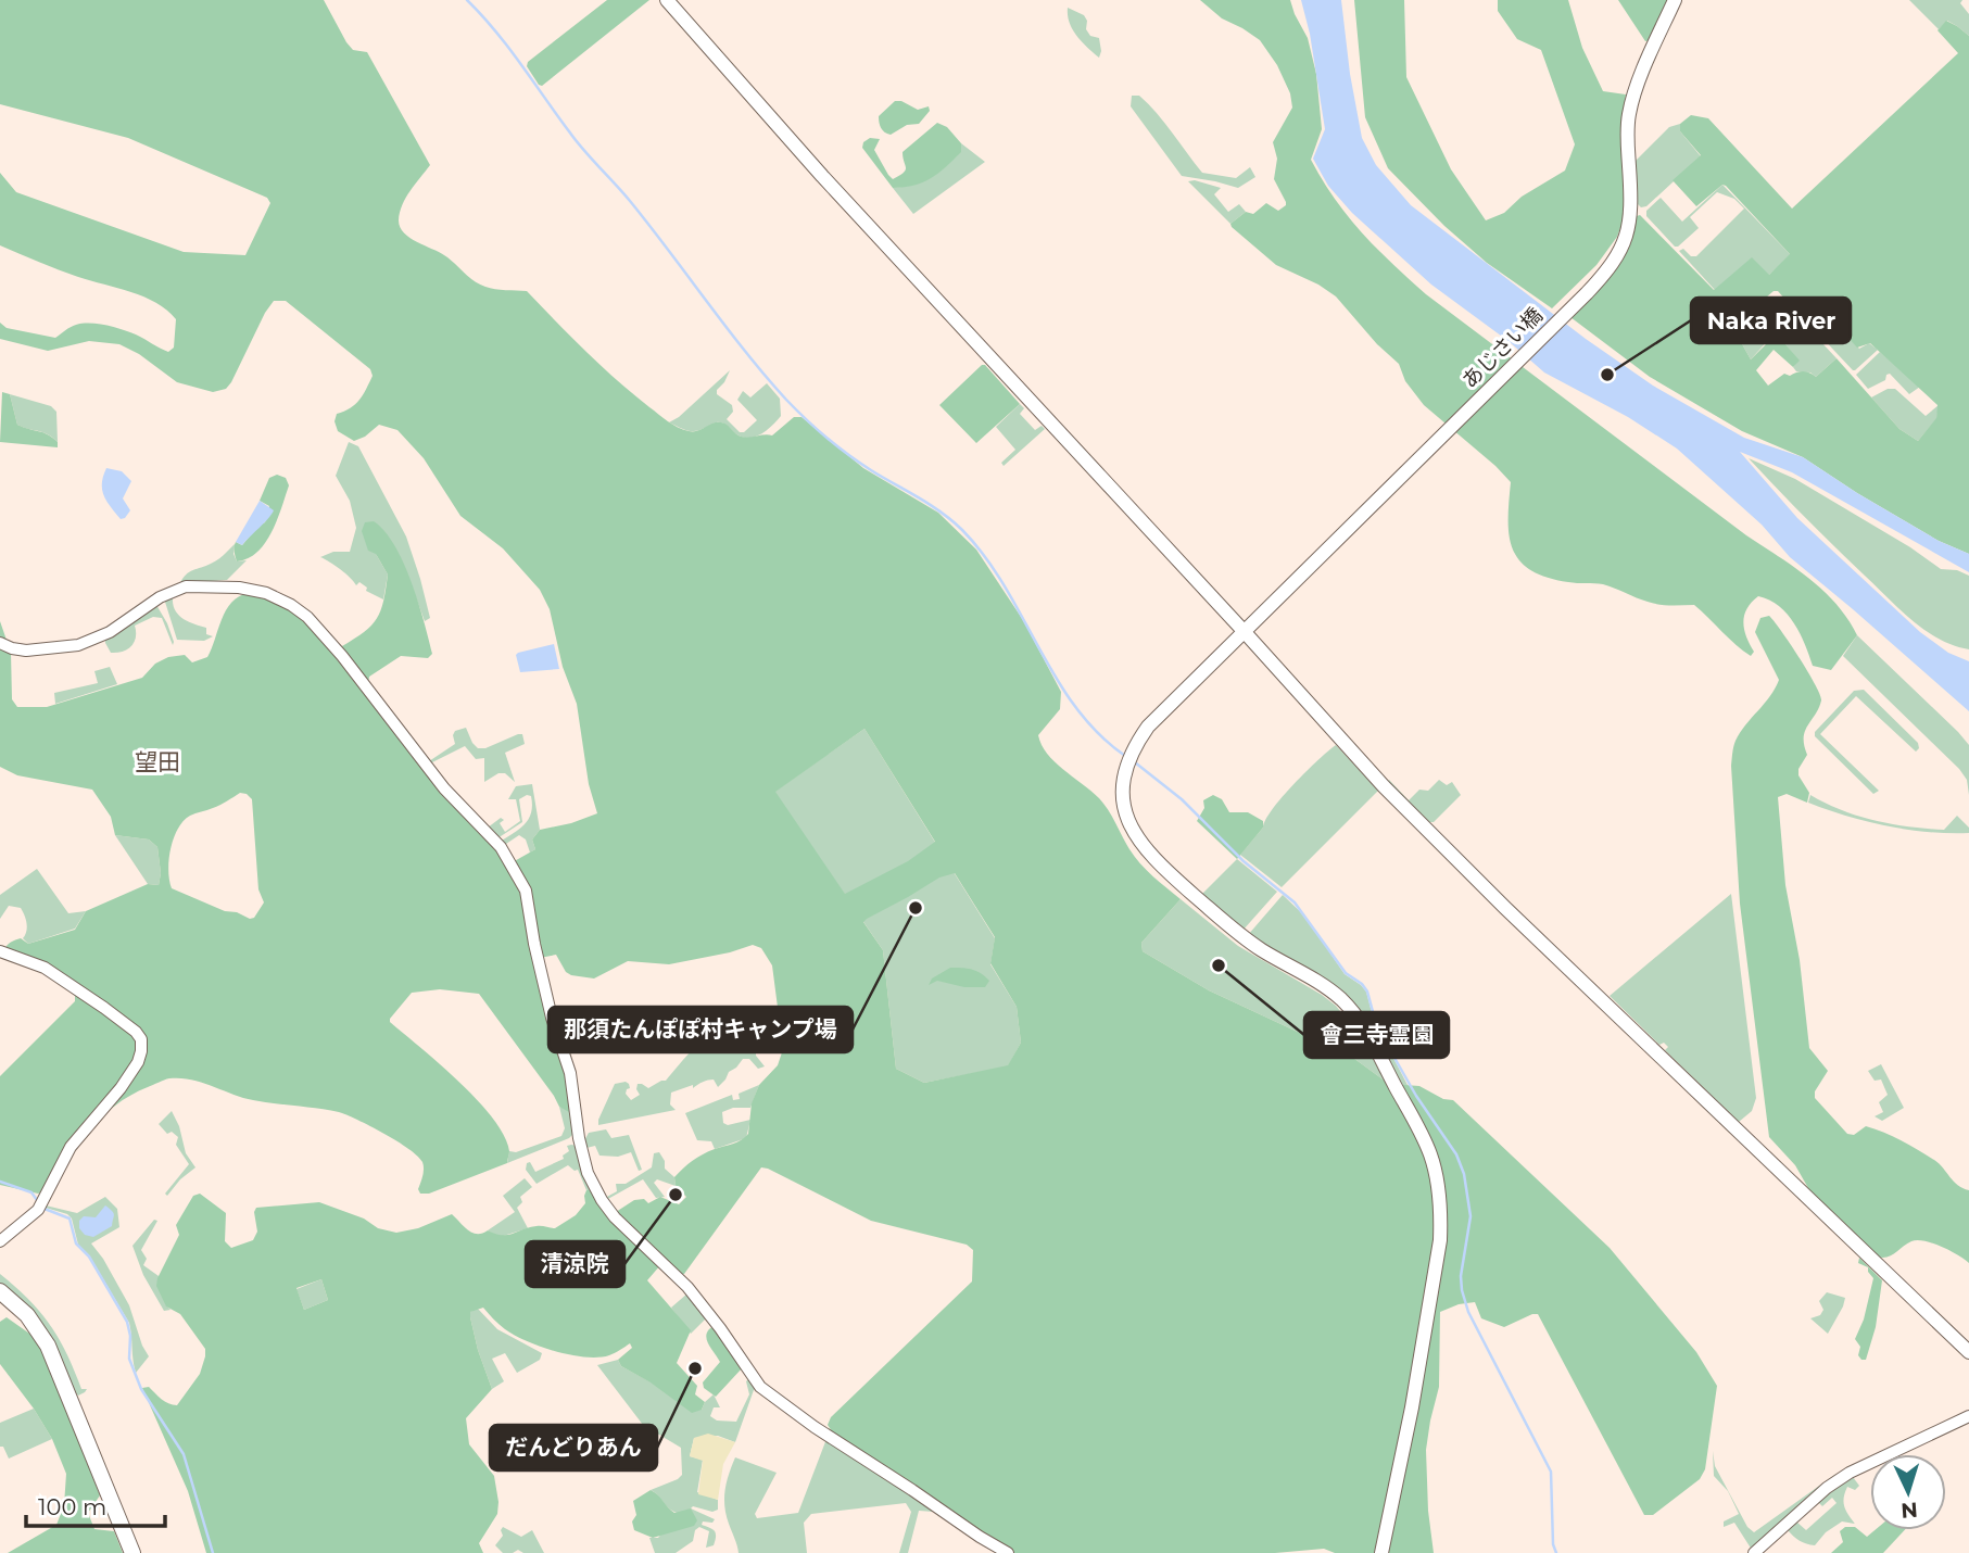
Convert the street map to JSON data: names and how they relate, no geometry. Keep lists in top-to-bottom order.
{
  "streets": {
    "street": ["あじさい橋"]
  },
  "districts": ["望田"],
  "places": [
    "Naka River",
    "那須たんぽぽ村キャンプ場",
    "會三寺霊園",
    "清涼院",
    "だんどりあん"
  ],
  "scale_bar": "100 m",
  "north": "bottom"
}
